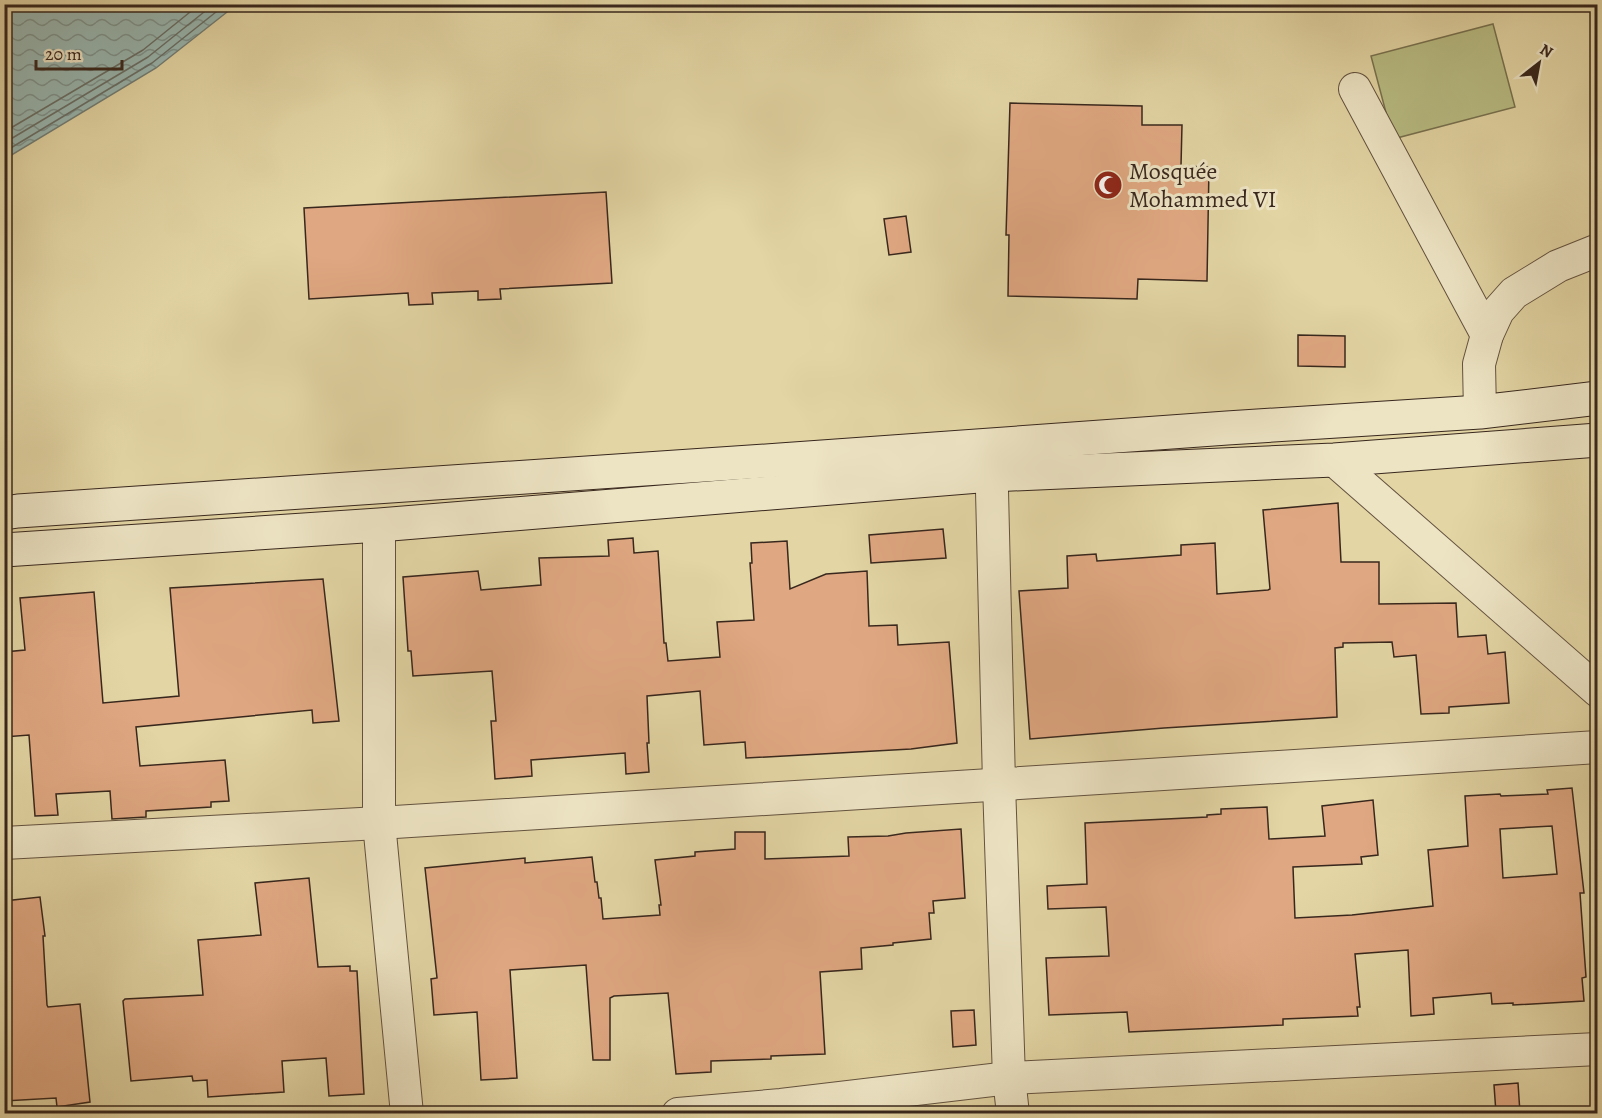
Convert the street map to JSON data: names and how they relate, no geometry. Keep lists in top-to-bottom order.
{
  "places": {
    "mosque": ["Mosquée Mohammed VI"]
  },
  "scale_bar": "20 m",
  "north": "top right"
}
